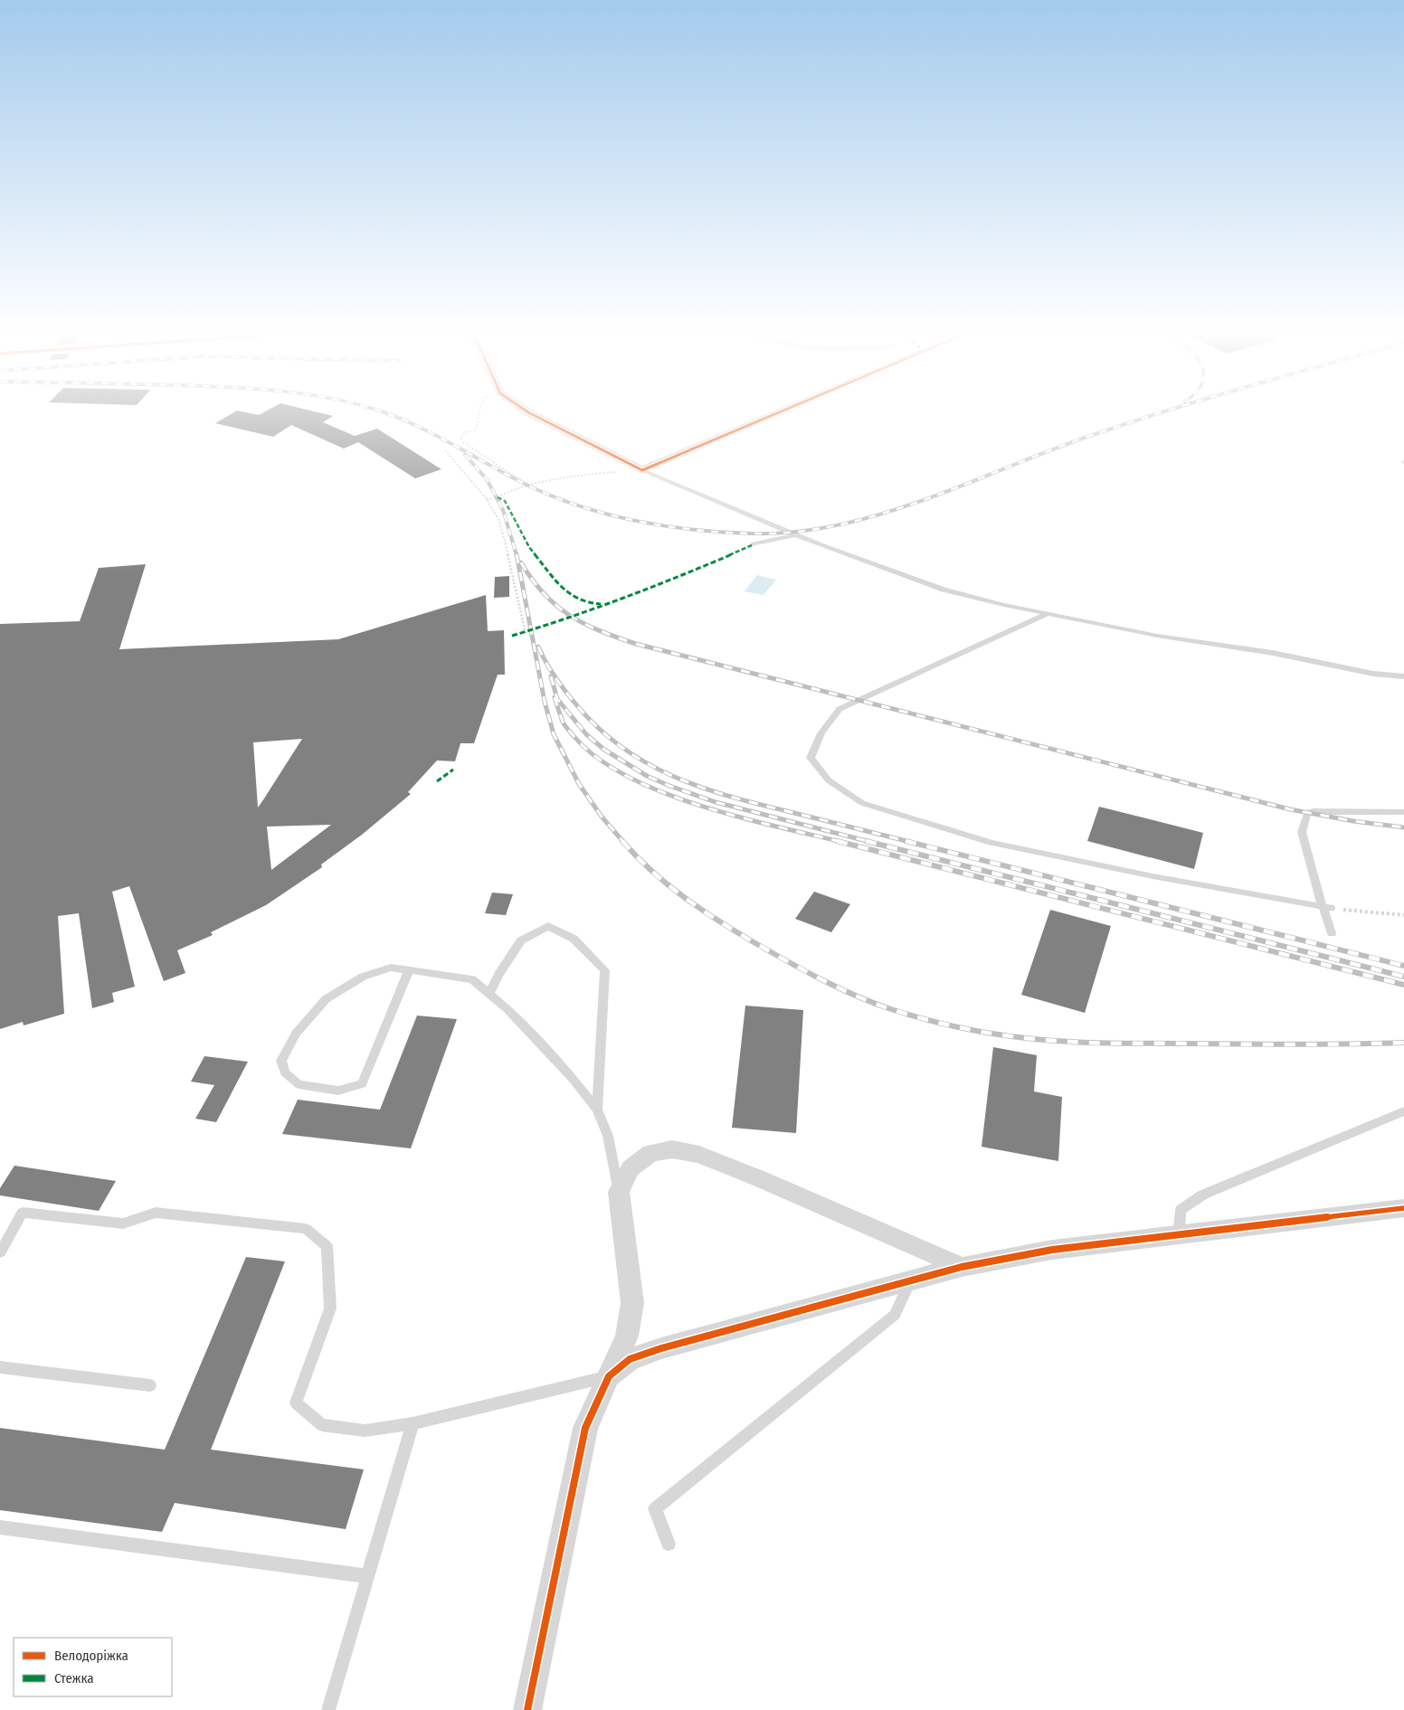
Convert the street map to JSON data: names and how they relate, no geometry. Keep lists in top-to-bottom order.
{
  "legend": ["Велодоріжка", "Стежка"]
}
